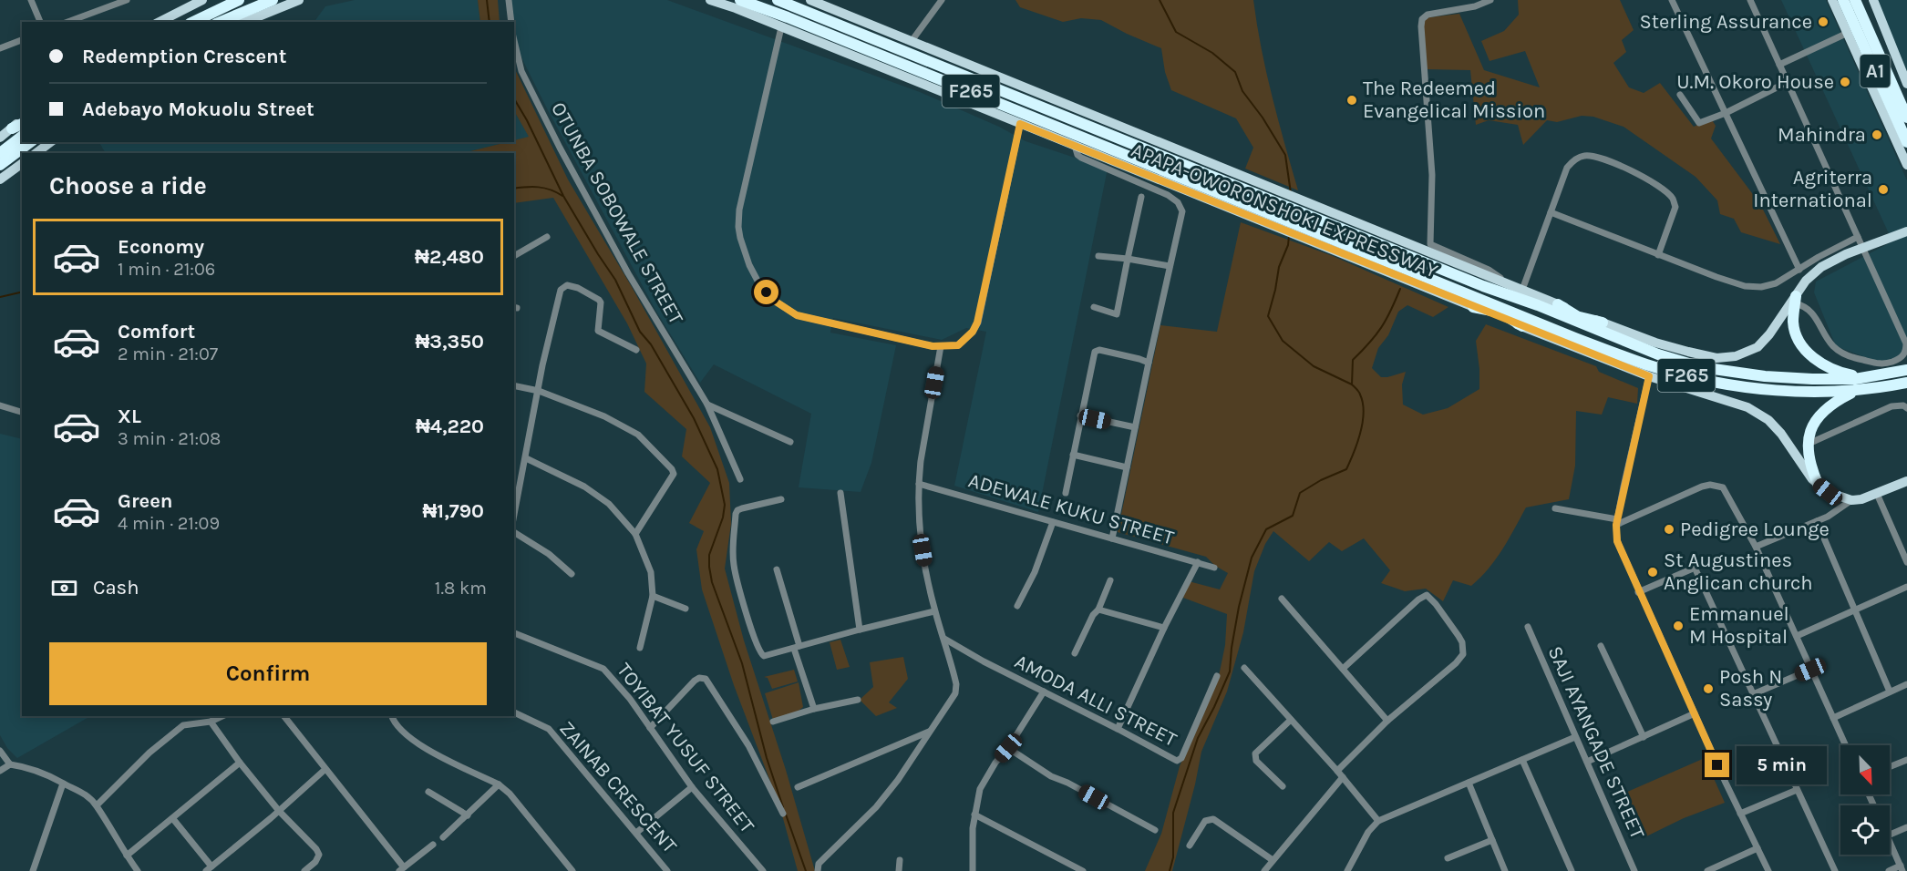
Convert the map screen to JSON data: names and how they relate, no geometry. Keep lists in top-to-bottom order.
{
  "streets": {
    "highway": ["A1", "F265", "APAPA-OWORONSHOKI EXPRESSWAY"],
    "street": [
      "OTUNBA SOBOWALE STREET",
      "ADEWALE KUKU STREET",
      "AMODA ALLI STREET",
      "SAJI AYANGADE STREET",
      "TOYIBAT YUSUF STREET",
      "ZAINAB CRESCENT"
    ]
  },
  "crossings": [
    ["F265", "APAPA-OWORONSHOKI EXPRESSWAY"]
  ],
  "places": [
    "Sterling Assurance",
    "U.M. Okoro House",
    "The Redeemed Evangelical Mission",
    "Mahindra",
    "Agriterra International",
    "Pedigree Lounge",
    "St Augustines Anglican church",
    "Emmanuel M Hospital",
    "Posh N Sassy"
  ],
  "north": "bottom right",
  "page": {
    "banner": ["Redemption Crescent", "Adebayo Mokuolu Street"],
    "heading": "Choose a ride",
    "list": [
      {
        "name": "Economy",
        "note": "1 min · 21:06",
        "value": "₦2,480"
      },
      {
        "name": "Comfort",
        "note": "2 min · 21:07",
        "value": "₦3,350"
      },
      {
        "name": "XL",
        "note": "3 min · 21:08",
        "value": "₦4,220"
      },
      {
        "name": "Green",
        "note": "4 min · 21:09",
        "value": "₦1,790"
      }
    ],
    "pay": ["Cash", "1.8 km"],
    "buttons": "Confirm",
    "bubble": "5 min"
  }
}
